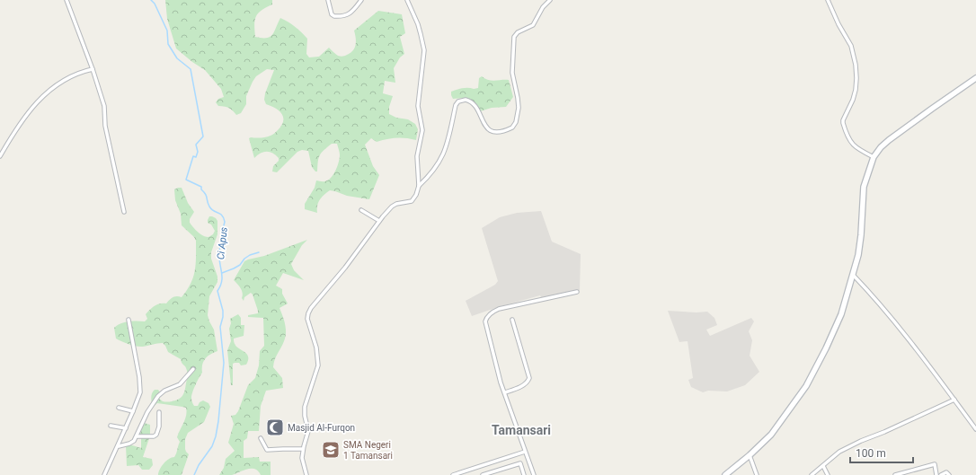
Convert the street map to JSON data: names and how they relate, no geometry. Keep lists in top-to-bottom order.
{
  "districts": ["Tamansari"],
  "water": ["Ci Apus"],
  "places": {
    "mosque": ["Masjid Al-Furqon"],
    "school or university": ["SMA Negeri 1 Tamansari"]
  },
  "scale_bar": "100 m"
}
